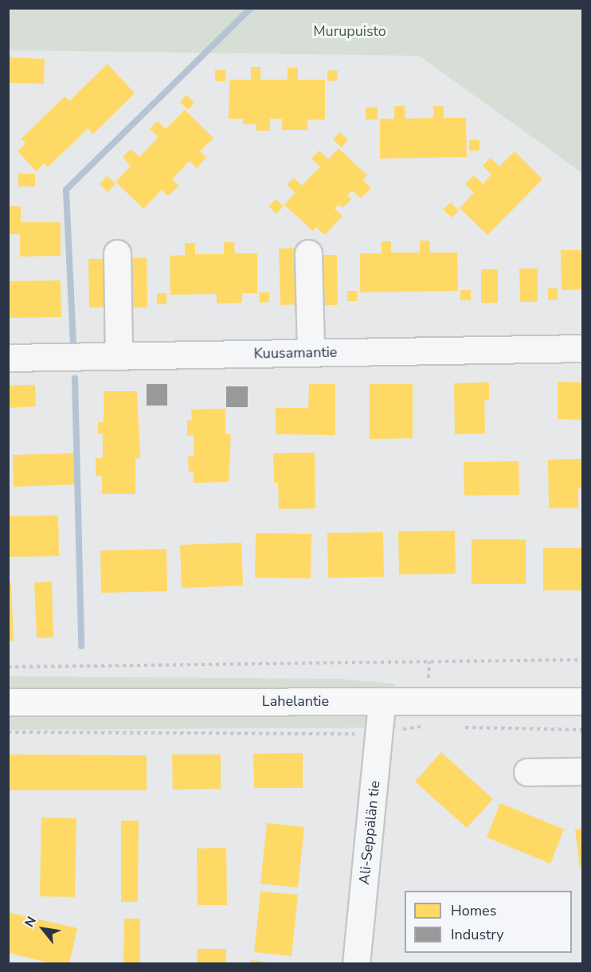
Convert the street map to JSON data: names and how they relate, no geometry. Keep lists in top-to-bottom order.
{
  "streets": {
    "main road": ["Lahelantie"],
    "street": ["Kuusamantie", "Ali-Seppälän tie"]
  },
  "crossings": [
    ["Lahelantie", "Ali-Seppälän tie"]
  ],
  "parks": ["Murupuisto"],
  "legend": ["Homes", "Industry"],
  "north": "top left"
}
